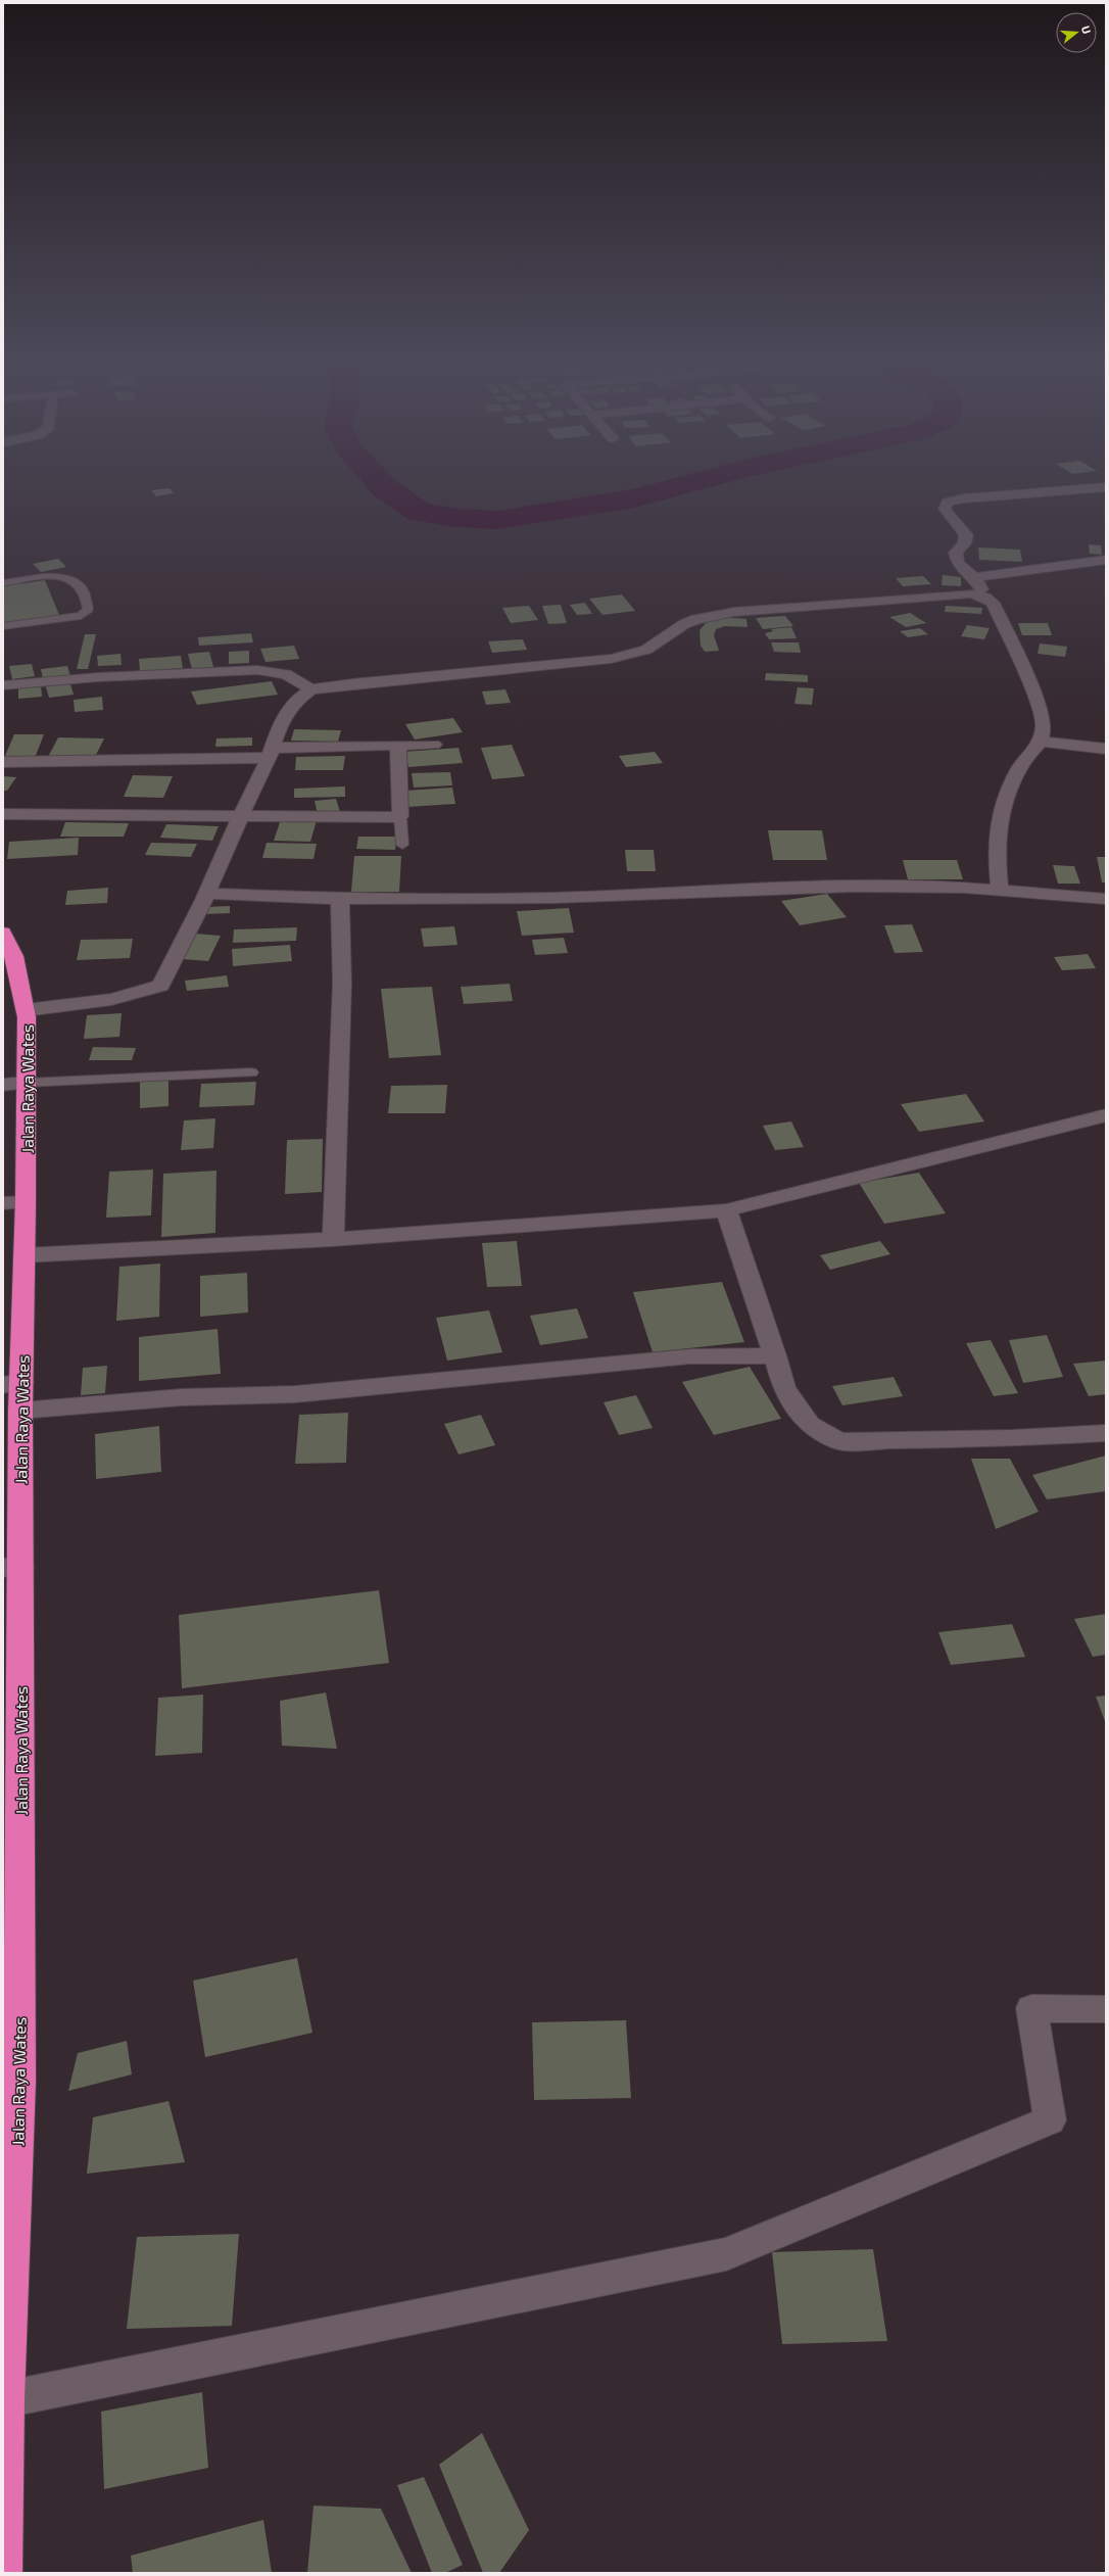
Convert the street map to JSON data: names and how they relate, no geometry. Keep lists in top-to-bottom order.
{
  "streets": {
    "highway": ["Jalan Raya Wates"]
  },
  "north": "right"
}
